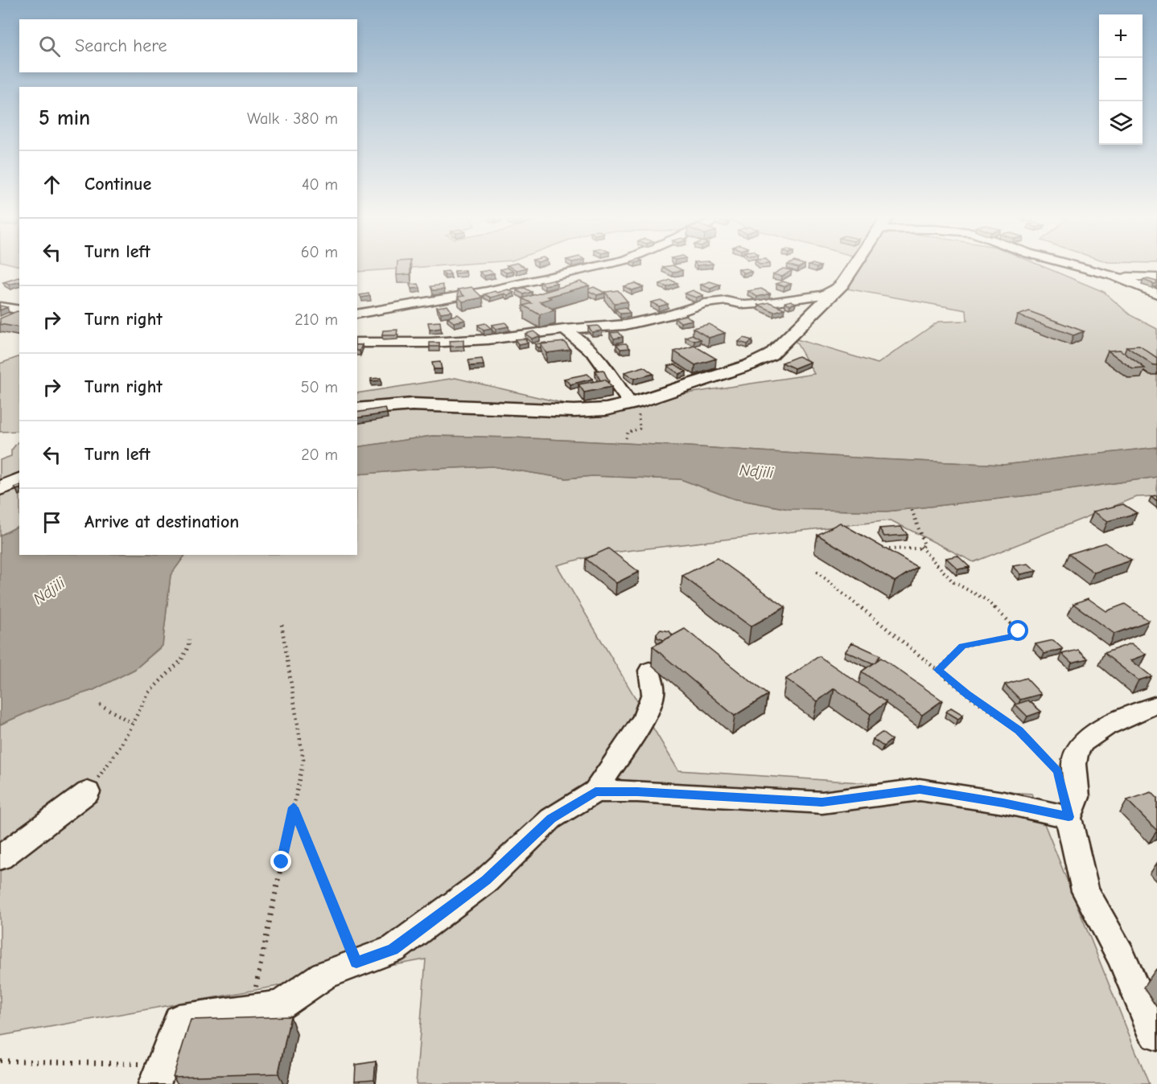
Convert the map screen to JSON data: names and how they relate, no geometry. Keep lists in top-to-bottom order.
{
  "water": ["Ndjili"],
  "page": {
    "map_buttons": ["+", "−"],
    "search": "Search here",
    "heading": ["5 min", "Walk · 380 m"],
    "list": [
      ["Continue", "40 m"],
      ["Turn left", "60 m"],
      ["Turn right", "210 m"],
      ["Turn right", "50 m"],
      ["Turn left", "20 m"],
      "Arrive at destination"
    ]
  }
}
